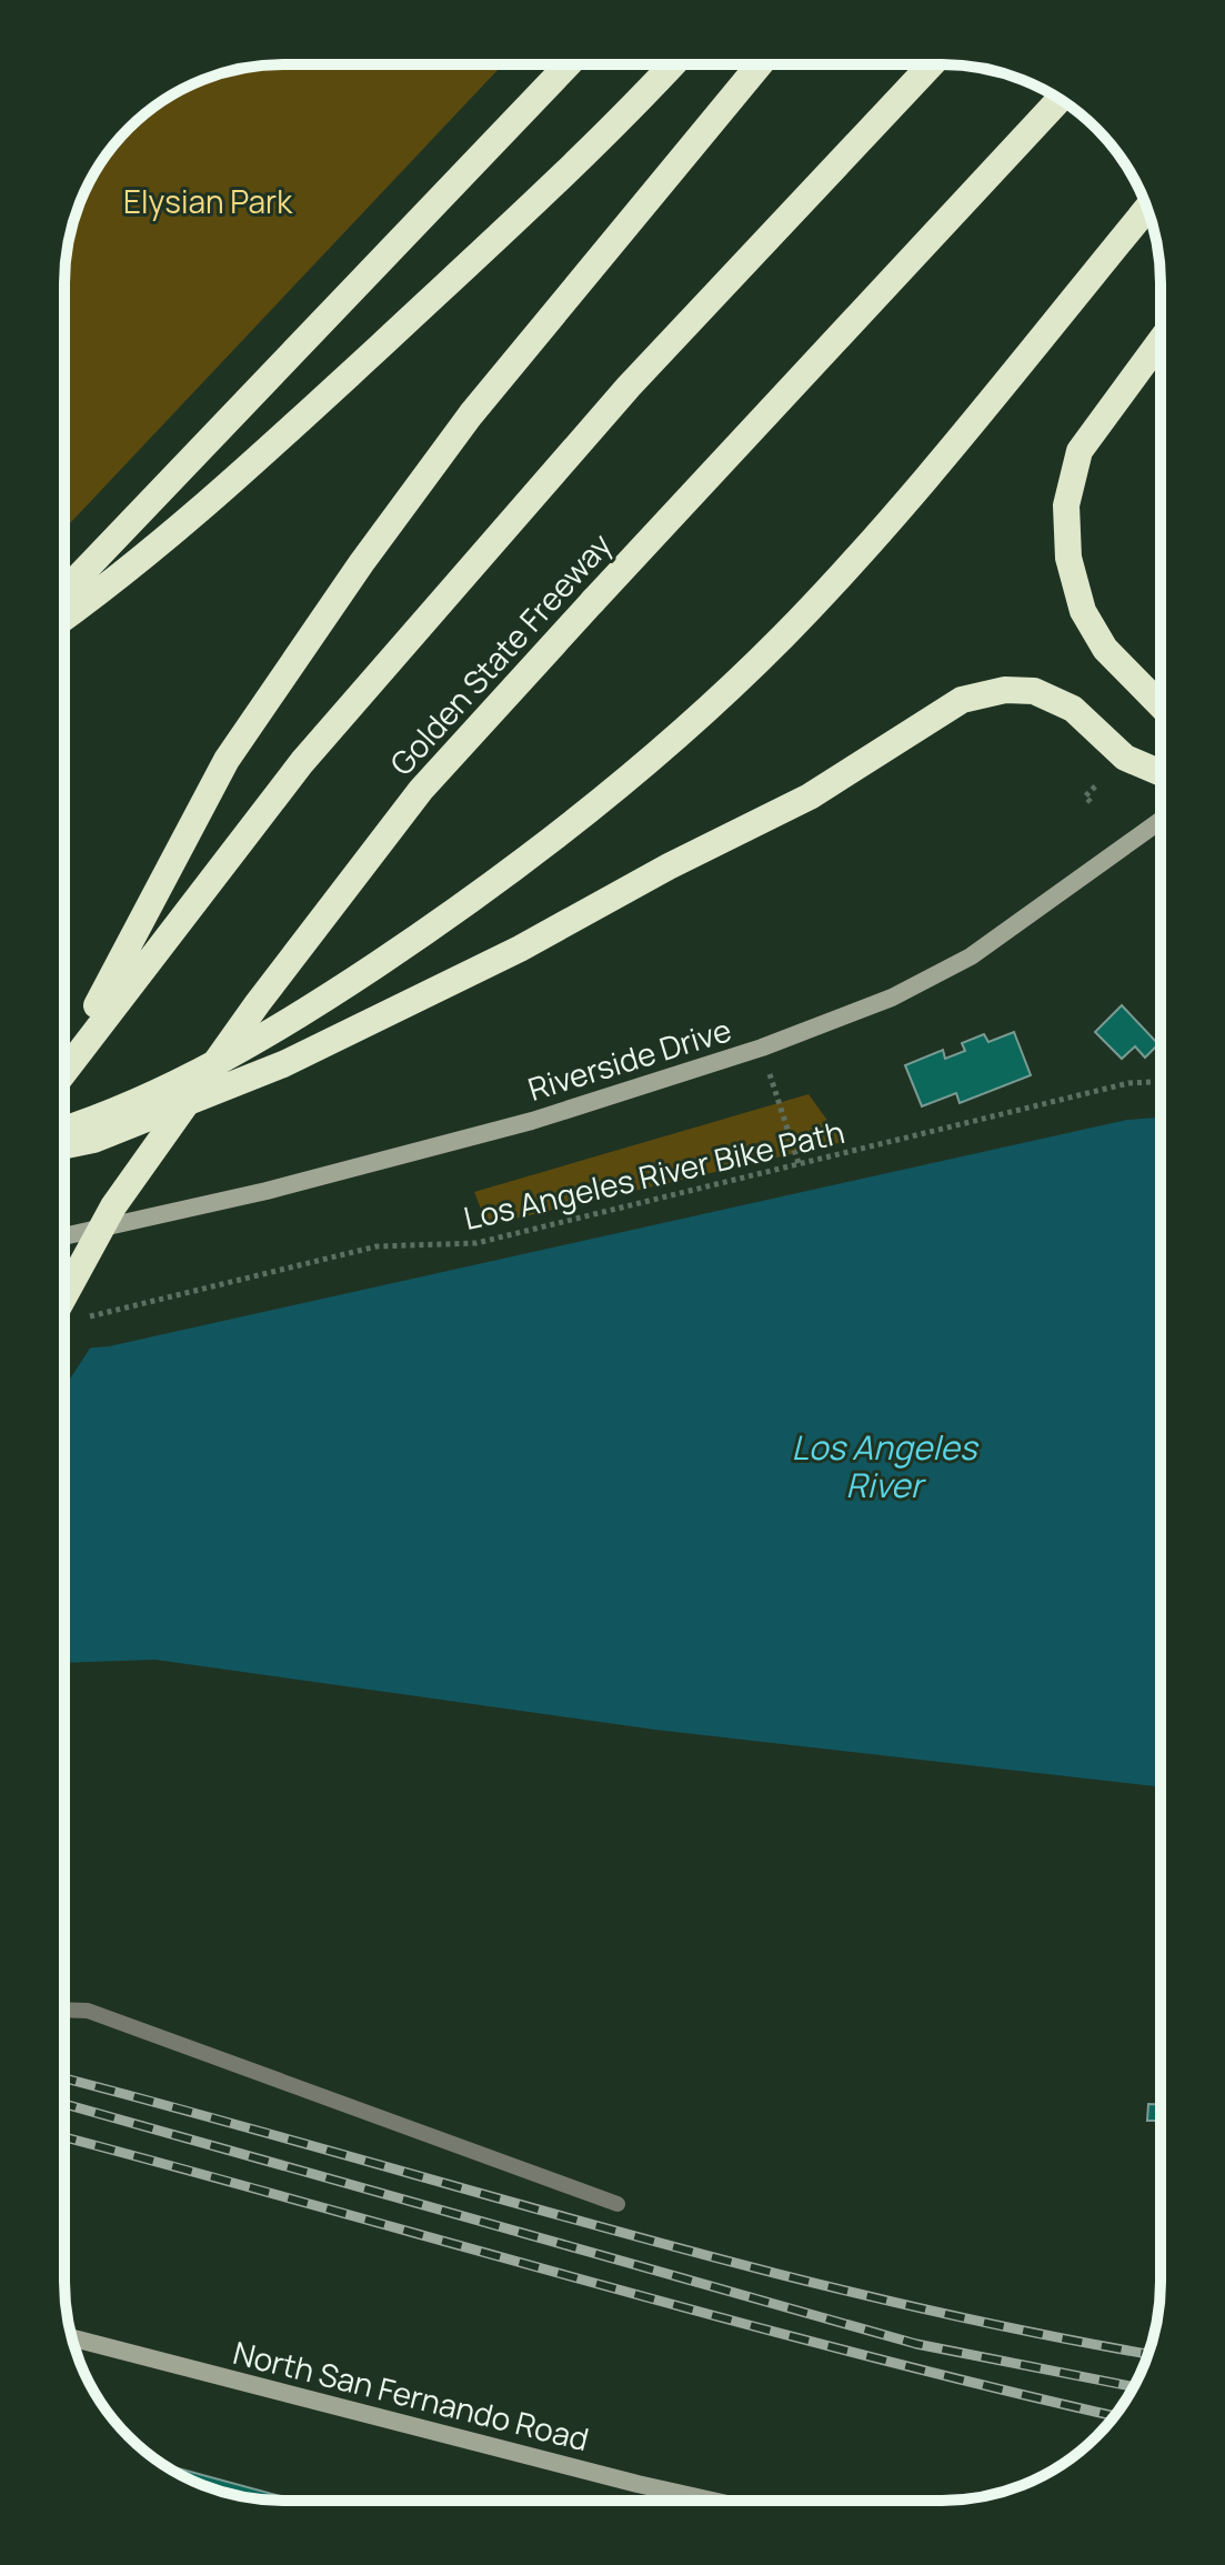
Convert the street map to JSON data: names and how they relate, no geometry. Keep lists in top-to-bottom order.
{
  "streets": {
    "highway": ["Golden State Freeway"],
    "main road": ["Riverside Drive", "North San Fernando Road"],
    "path": ["Los Angeles River Bike Path"]
  },
  "water": ["Los Angeles River"],
  "parks": ["Elysian Park"]
}
